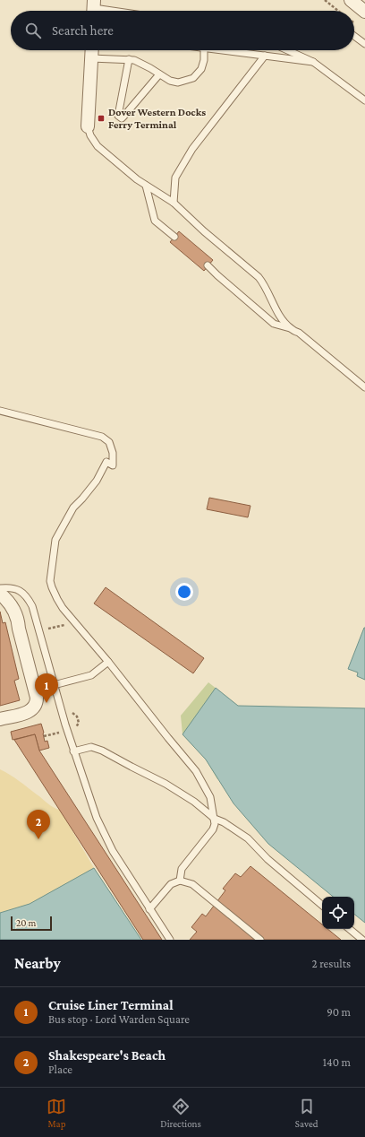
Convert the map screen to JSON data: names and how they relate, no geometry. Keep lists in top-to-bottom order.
{
  "places": {
    "transit": ["Dover Western Docks Ferry Terminal"]
  },
  "scale_bar": "20 m",
  "page": {
    "search": "Search here",
    "pins": ["1", "2"],
    "scale": "20 m",
    "heading": ["Nearby", "2 results"],
    "list": [
      {
        "mark": "1",
        "name": "Cruise Liner Terminal",
        "note": "Bus stop · Lord Warden Square",
        "value": "90 m"
      },
      {
        "mark": "2",
        "name": "Shakespeare's Beach",
        "note": "Place",
        "value": "140 m"
      }
    ],
    "nav": ["Map", "Directions", "Saved"]
  }
}
